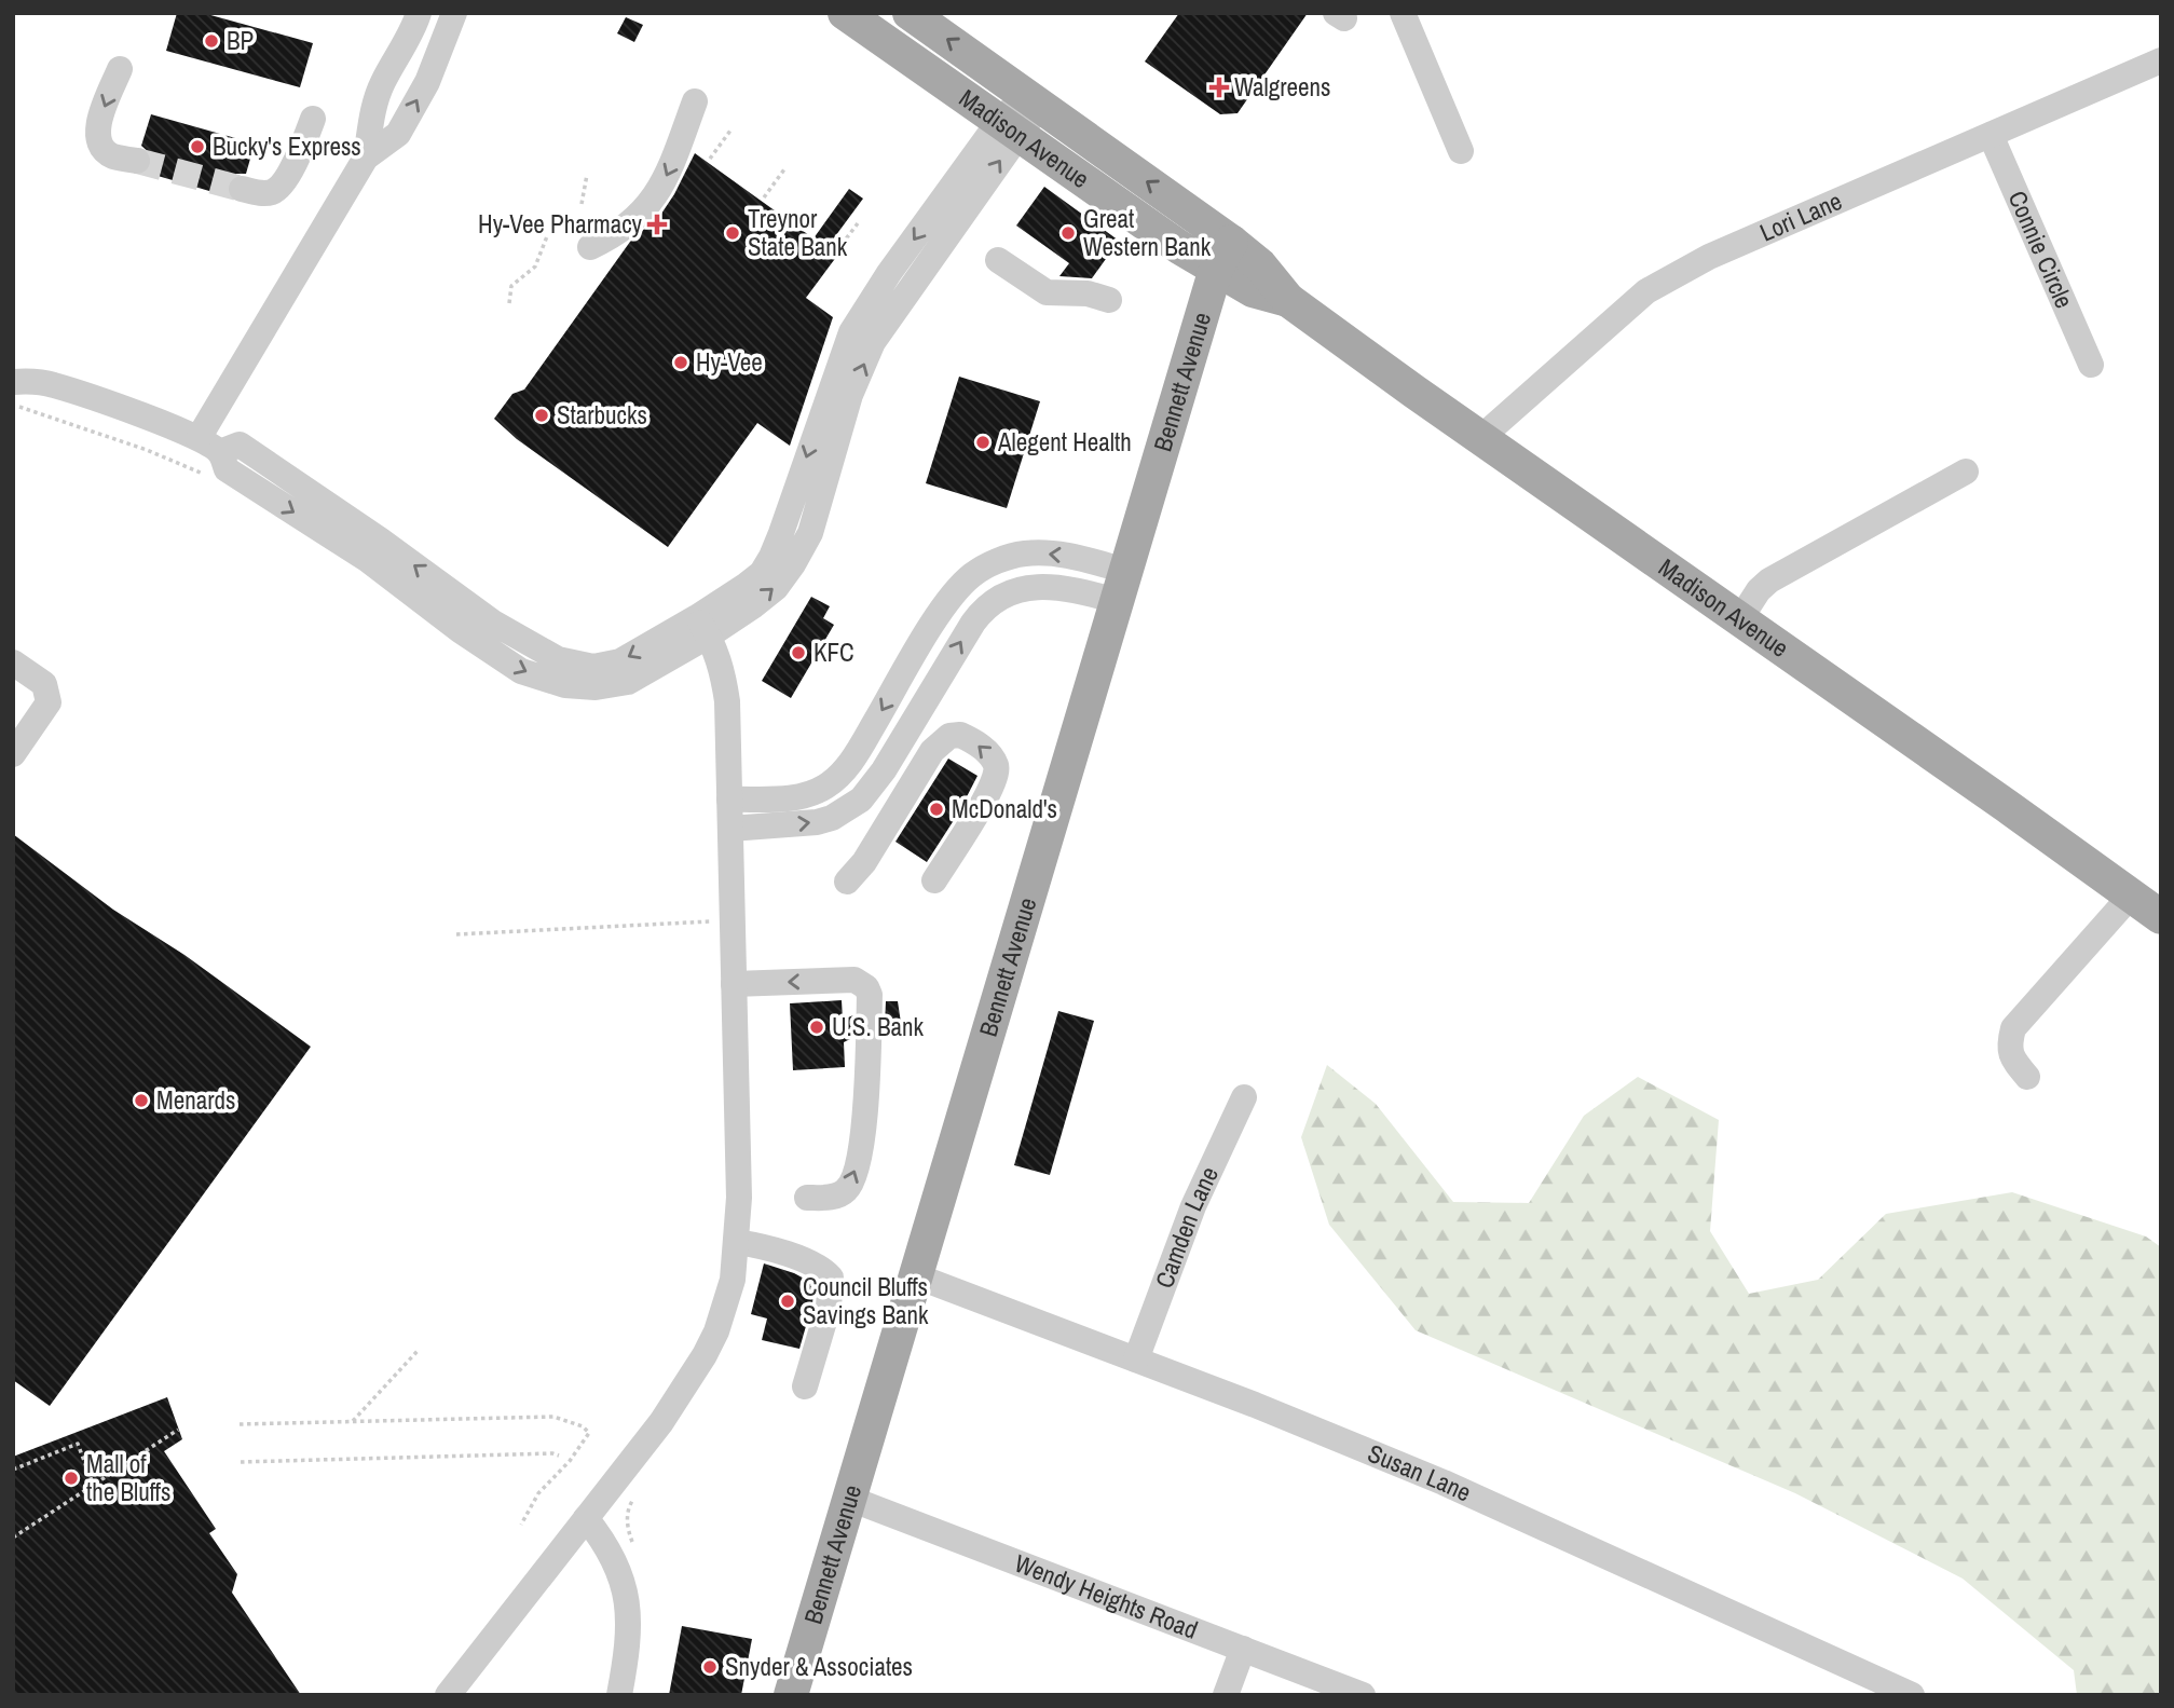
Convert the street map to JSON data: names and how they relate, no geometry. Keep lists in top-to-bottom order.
{
  "streets": {
    "main road": ["Madison Avenue", "Bennett Avenue"],
    "street": [
      "Lori Lane",
      "Connie Circle",
      "Camden Lane",
      "Susan Lane",
      "Wendy Heights Road"
    ]
  },
  "crossings": [
    ["Madison Avenue", "Lori Lane"],
    ["Madison Avenue", "Bennett Avenue"],
    ["Lori Lane", "Connie Circle"],
    ["Bennett Avenue", "Susan Lane"],
    ["Bennett Avenue", "Wendy Heights Road"],
    ["Camden Lane", "Susan Lane"]
  ],
  "places": {
    "other": [
      "BP",
      "Bucky's Express",
      "Treynor State Bank",
      "Great Western Bank",
      "Hy-Vee",
      "Starbucks",
      "Alegent Health",
      "KFC",
      "McDonald's",
      "U.S. Bank",
      "Menards",
      "Council Bluffs Savings Bank",
      "Mall of the Bluffs",
      "Snyder & Associates"
    ],
    "health": ["Walgreens", "Hy-Vee Pharmacy"]
  }
}
